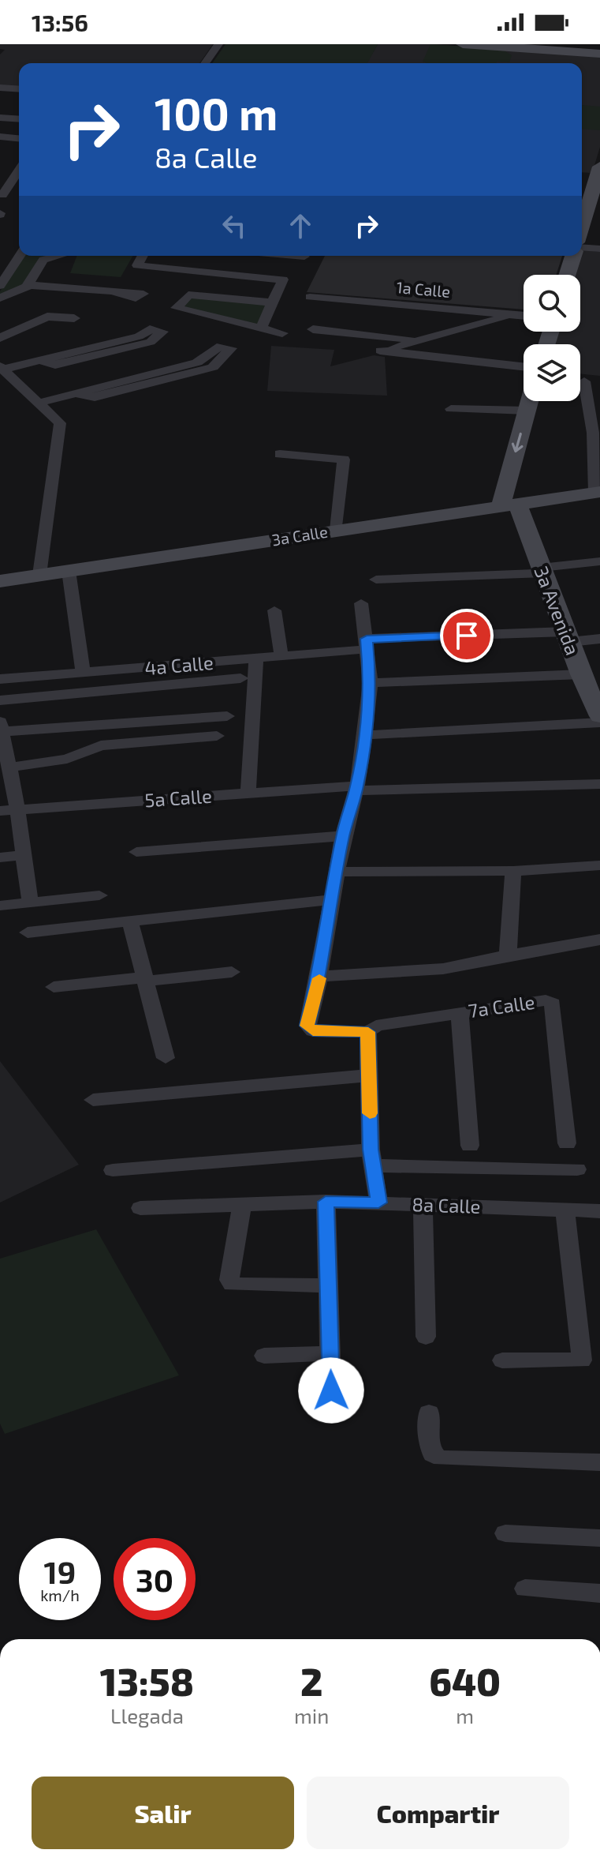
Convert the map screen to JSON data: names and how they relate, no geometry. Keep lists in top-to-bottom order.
{
  "streets": {
    "street": [
      "1a Calle",
      "3a Calle",
      "3a Avenida",
      "4a Calle",
      "5a Calle",
      "7a Calle",
      "8a Calle"
    ]
  },
  "crossings": [
    ["3a Calle", "3a Avenida"],
    ["3a Avenida", "4a Calle"]
  ],
  "page": {
    "status": "13:56",
    "turn": ["100 m", "8a Calle"],
    "speed": "19 km/h",
    "limit": "30",
    "eta": [
      "13:58",
      "Llegada",
      "2",
      "min",
      "640",
      "m"
    ],
    "buttons": ["Salir", "Compartir"]
  }
}
